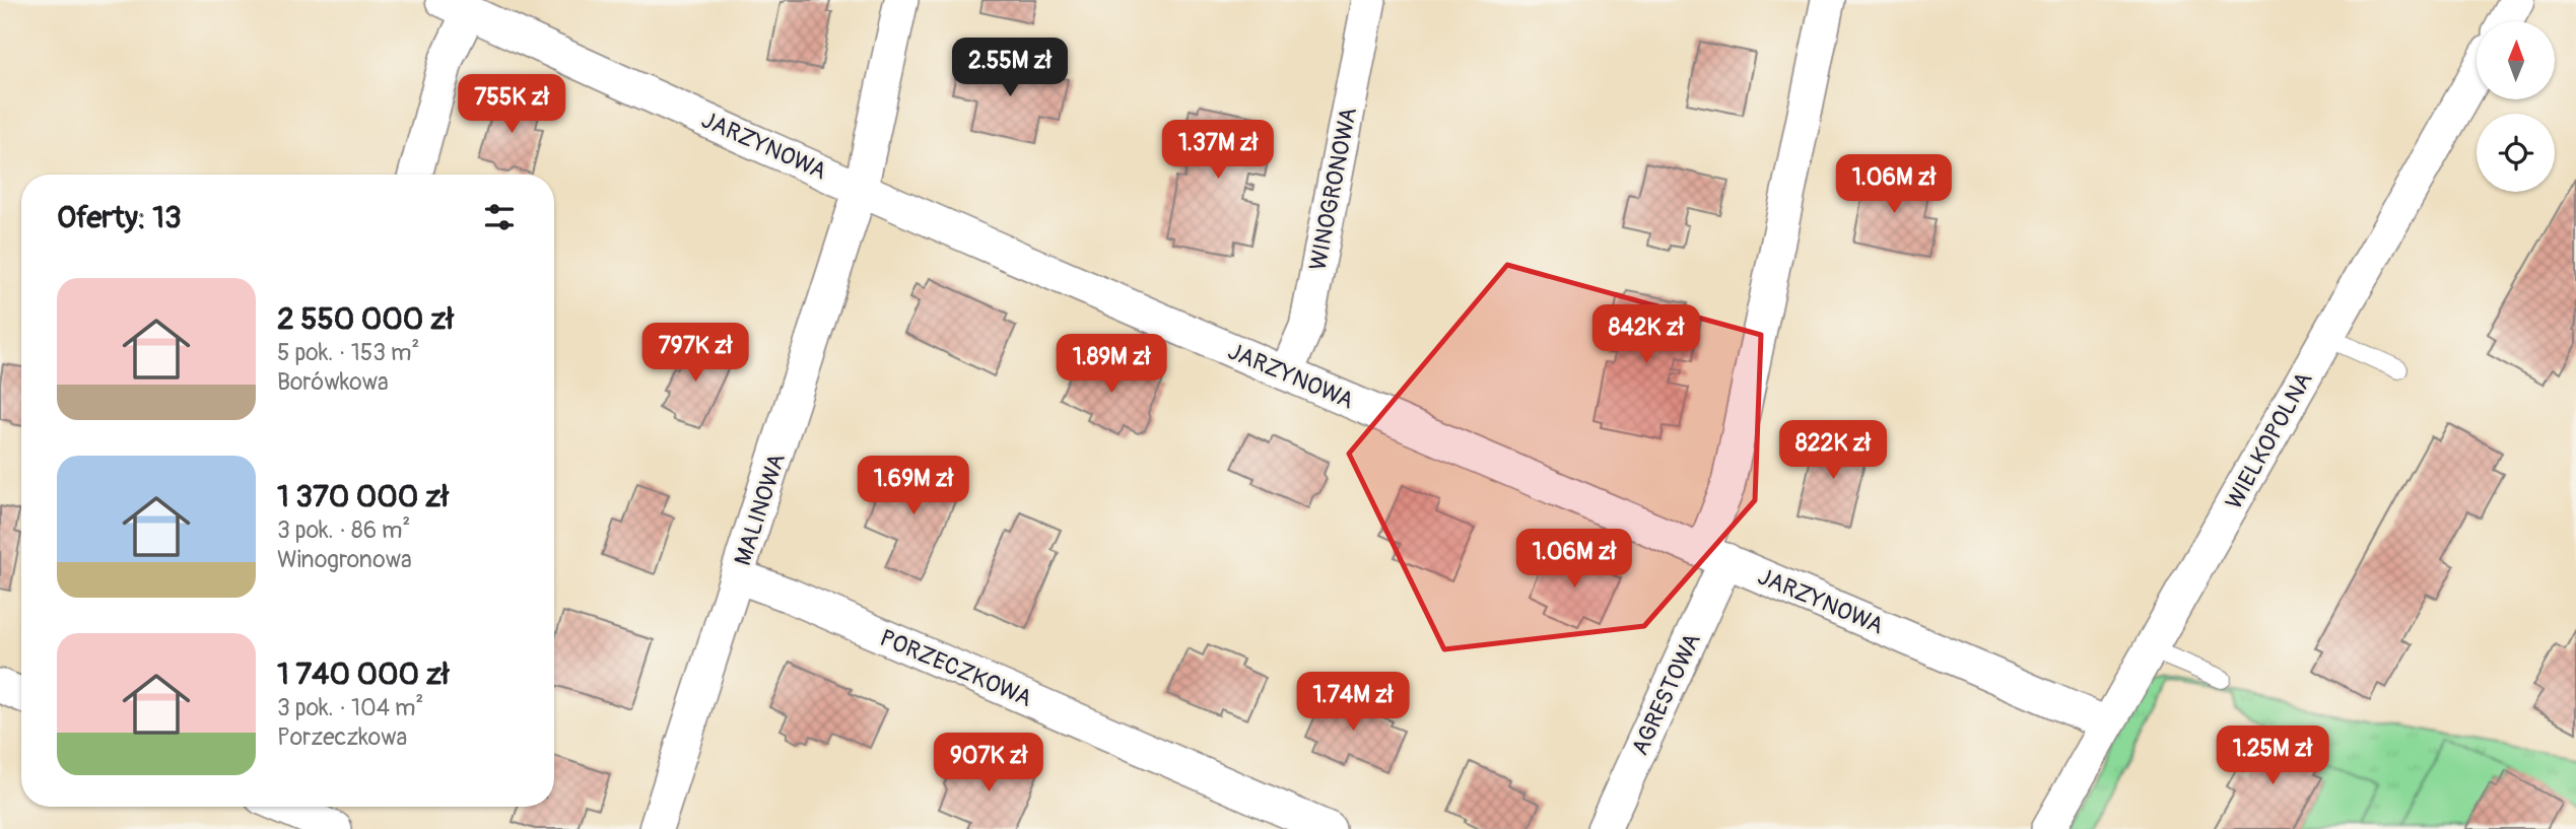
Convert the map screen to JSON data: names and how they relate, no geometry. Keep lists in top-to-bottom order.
{
  "streets": {
    "street": [
      "JARZYNOWA",
      "WINOGRONOWA",
      "WIELKOPOLNA",
      "MALINOWA",
      "PORZECZKOWA",
      "AGRESTOWA"
    ]
  },
  "crossings": [
    ["JARZYNOWA", "WINOGRONOWA"],
    ["JARZYNOWA", "WIELKOPOLNA"],
    ["JARZYNOWA", "MALINOWA"],
    ["JARZYNOWA", "AGRESTOWA"],
    ["MALINOWA", "PORZECZKOWA"]
  ],
  "north": "top",
  "page": {
    "price": [
      "2.55M zł",
      "755K zł",
      "1.37M zł",
      "1.06M zł",
      "842K zł",
      "797K zł",
      "1.89M zł",
      "822K zł",
      "1.69M zł",
      "1.06M zł",
      "1.74M zł",
      "1.25M zł",
      "907K zł"
    ],
    "heading": "Oferty: 13",
    "list": [
      {
        "name": "2 550 000 zł",
        "note": "5 pok. · 153 m² · Borówkowa"
      },
      {
        "name": "1 370 000 zł",
        "note": "3 pok. · 86 m² · Winogronowa"
      },
      {
        "name": "1 740 000 zł",
        "note": "3 pok. · 104 m² · Porzeczkowa"
      }
    ]
  }
}
